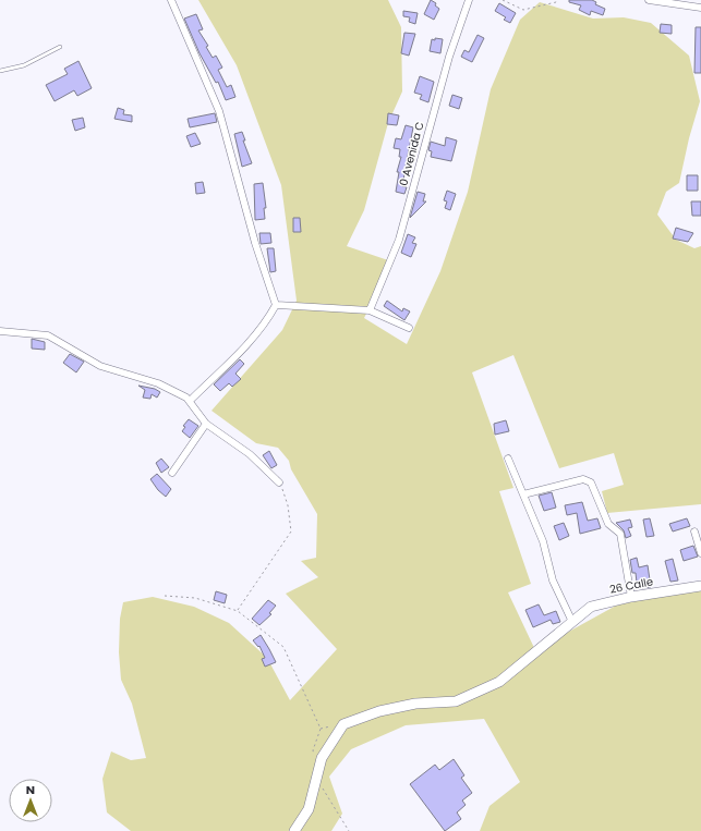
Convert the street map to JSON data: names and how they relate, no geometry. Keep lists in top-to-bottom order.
{
  "streets": {
    "street": ["0 Avenida C", "26 Calle"]
  },
  "north": "top"
}
